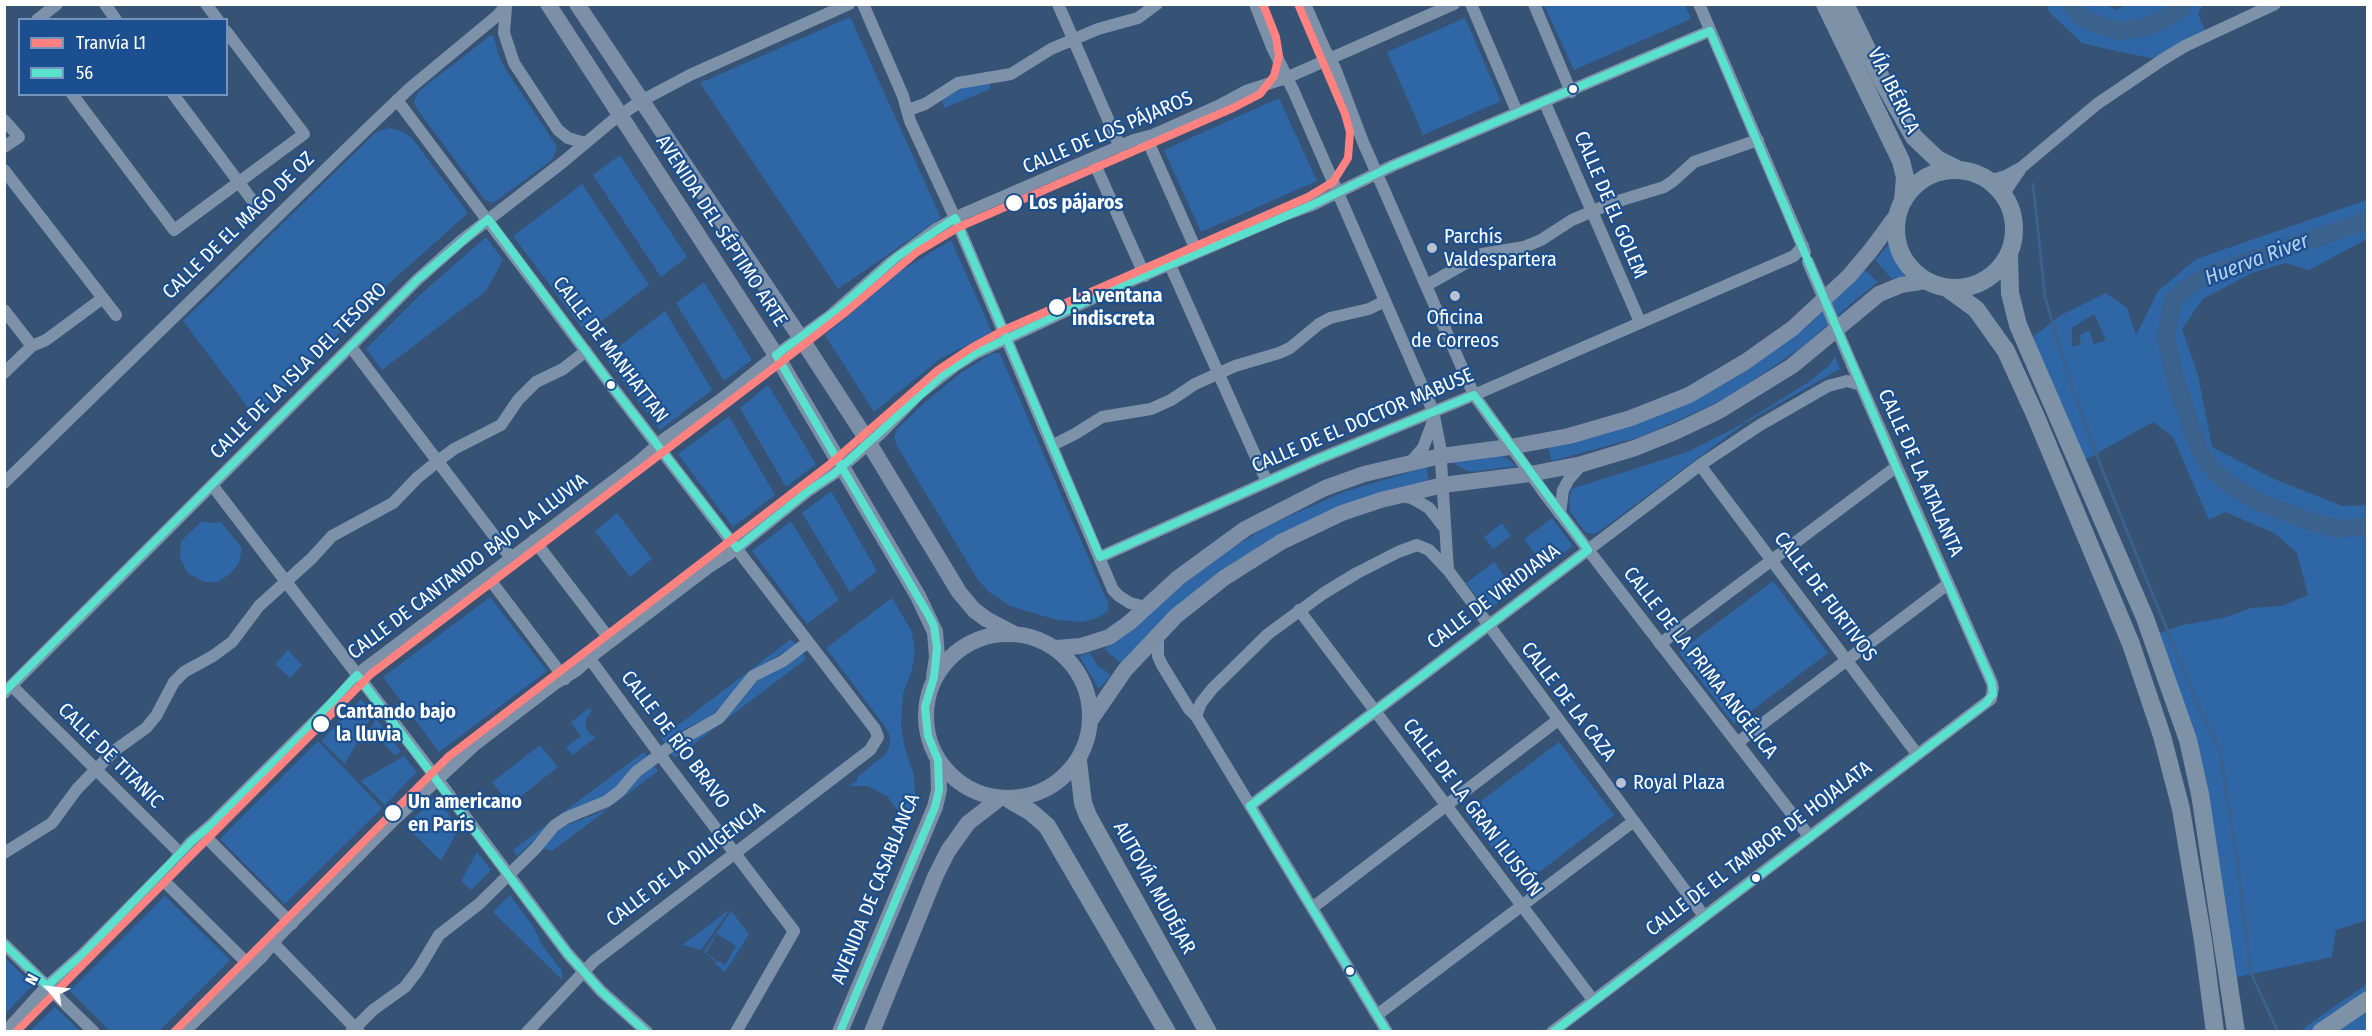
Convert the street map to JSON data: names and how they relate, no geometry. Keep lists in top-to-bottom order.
{
  "streets": {
    "highway": ["VÍA IBÉRICA", "AUTOVÍA MUDÉJAR"],
    "main road": ["AVENIDA DEL SÉPTIMO ARTE", "AVENIDA DE CASABLANCA"],
    "street": [
      "CALLE DE LOS PÁJAROS",
      "CALLE DE EL GOLEM",
      "CALLE DE EL MAGO DE OZ",
      "CALLE DE MANHATTAN",
      "CALLE DE LA ISLA DEL TESORO",
      "CALLE DE EL DOCTOR MABUSE",
      "CALLE DE LA ATALANTA",
      "CALLE DE CANTANDO BAJO LA LLUVIA",
      "CALLE DE VIRIDIANA",
      "CALLE DE FURTIVOS",
      "CALLE DE LA PRIMA ANGÉLICA",
      "CALLE DE LA CAZA",
      "CALLE DE RÍO BRAVO",
      "CALLE DE TITANIC",
      "CALLE DE LA GRAN ILUSIÓN",
      "CALLE DE EL TAMBOR DE HOJALATA",
      "CALLE DE LA DILIGENCIA"
    ]
  },
  "crossings": [
    ["CALLE DE LOS PÁJAROS", "AVENIDA DEL SÉPTIMO ARTE"],
    ["CALLE DE LOS PÁJAROS", "CALLE DE CANTANDO BAJO LA LLUVIA"],
    ["CALLE DE LOS PÁJAROS", "CALLE DE LA PRIMA ANGÉLICA"],
    ["CALLE DE EL GOLEM", "CALLE DE EL DOCTOR MABUSE"],
    ["CALLE DE EL MAGO DE OZ", "CALLE DE MANHATTAN"],
    ["AVENIDA DEL SÉPTIMO ARTE", "CALLE DE LA ISLA DEL TESORO"],
    ["AVENIDA DEL SÉPTIMO ARTE", "CALLE DE CANTANDO BAJO LA LLUVIA"],
    ["AVENIDA DEL SÉPTIMO ARTE", "AUTOVÍA MUDÉJAR"],
    ["AVENIDA DEL SÉPTIMO ARTE", "AVENIDA DE CASABLANCA"],
    ["CALLE DE MANHATTAN", "CALLE DE LA ISLA DEL TESORO"],
    ["CALLE DE MANHATTAN", "CALLE DE CANTANDO BAJO LA LLUVIA"],
    ["CALLE DE MANHATTAN", "CALLE DE LA DILIGENCIA"],
    ["CALLE DE LA ISLA DEL TESORO", "CALLE DE TITANIC"],
    ["CALLE DE EL DOCTOR MABUSE", "CALLE DE LA ATALANTA"],
    ["CALLE DE EL DOCTOR MABUSE", "CALLE DE LA PRIMA ANGÉLICA"],
    ["CALLE DE LA ATALANTA", "CALLE DE VIRIDIANA"],
    ["CALLE DE LA ATALANTA", "CALLE DE EL TAMBOR DE HOJALATA"],
    ["CALLE DE CANTANDO BAJO LA LLUVIA", "CALLE DE TITANIC"],
    ["CALLE DE VIRIDIANA", "CALLE DE FURTIVOS"],
    ["CALLE DE VIRIDIANA", "CALLE DE LA PRIMA ANGÉLICA"],
    ["CALLE DE VIRIDIANA", "CALLE DE LA CAZA"],
    ["CALLE DE VIRIDIANA", "CALLE DE LA GRAN ILUSIÓN"],
    ["CALLE DE FURTIVOS", "CALLE DE EL TAMBOR DE HOJALATA"],
    ["CALLE DE LA PRIMA ANGÉLICA", "CALLE DE EL TAMBOR DE HOJALATA"],
    ["CALLE DE LA CAZA", "CALLE DE EL TAMBOR DE HOJALATA"],
    ["CALLE DE RÍO BRAVO", "CALLE DE LA DILIGENCIA"],
    ["CALLE DE LA GRAN ILUSIÓN", "CALLE DE EL TAMBOR DE HOJALATA"],
    ["AUTOVÍA MUDÉJAR", "AVENIDA DE CASABLANCA"]
  ],
  "water": ["Huerva River"],
  "places": [
    "Los pájaros",
    "Parchís Valdespartera",
    "Oficina de Correos",
    "La ventana indiscreta",
    "Cantando bajo la lluvia",
    "Royal Plaza",
    "Un americano en París"
  ],
  "lines": ["tram line L1", "transit line 56"],
  "legend": ["Tranvía L1", "56"],
  "north": "top left"
}
